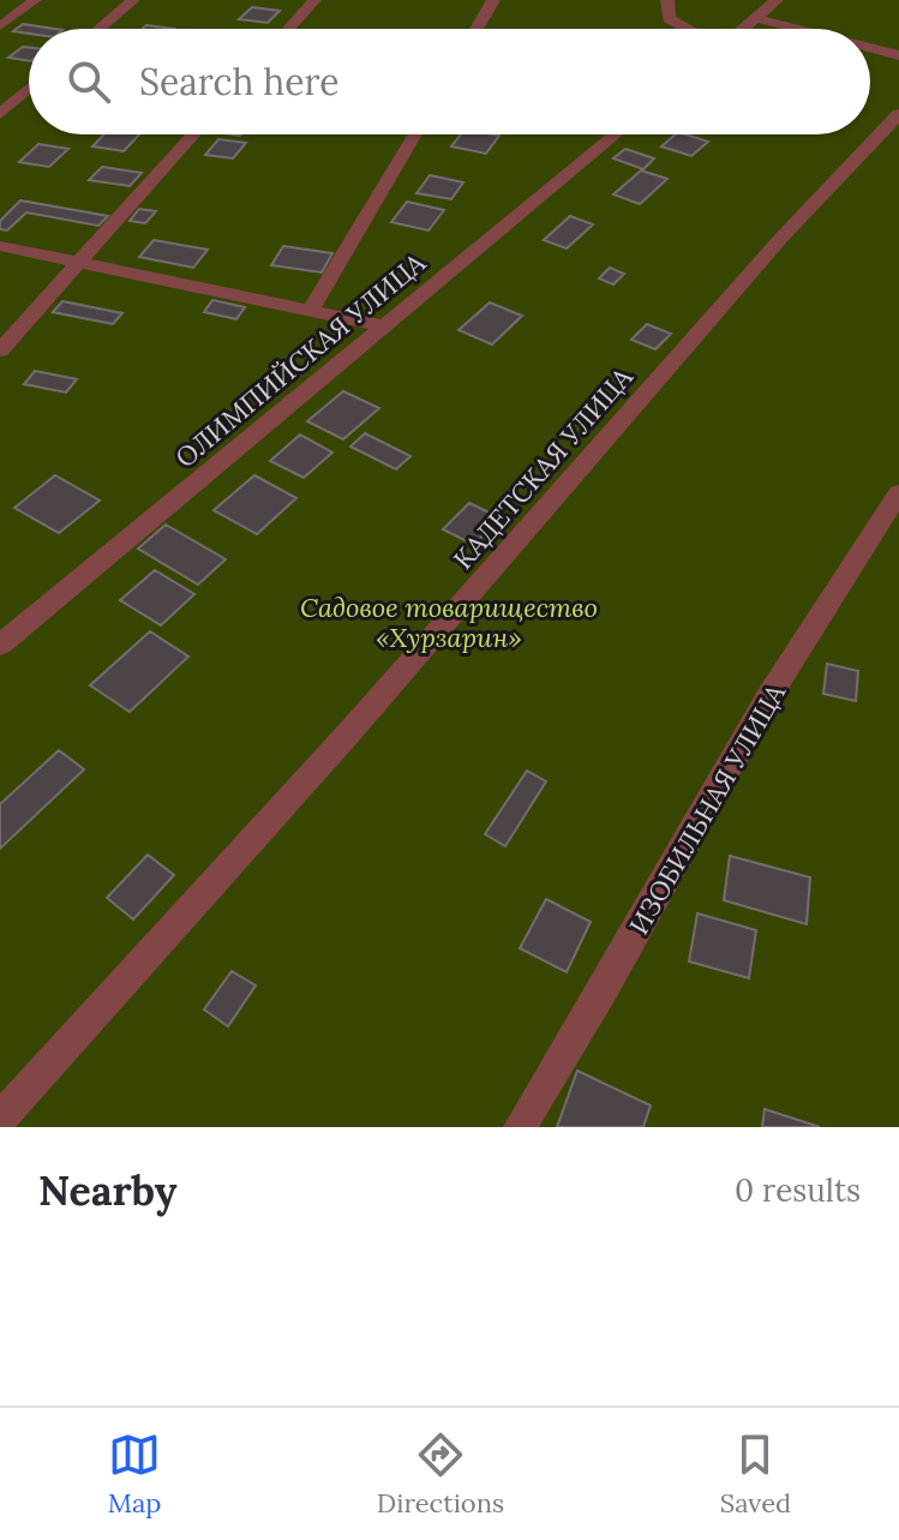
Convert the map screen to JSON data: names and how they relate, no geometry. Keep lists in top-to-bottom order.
{
  "streets": {
    "street": ["ОЛИМПИЙСКАЯ УЛИЦА", "КАДЕТСКАЯ УЛИЦА", "ИЗОБИЛЬНАЯ УЛИЦА"]
  },
  "parks": ["Садовое товарищество «Хурзарин»"],
  "page": {
    "search": "Search here",
    "heading": ["Nearby", "0 results"],
    "nav": ["Map", "Directions", "Saved"]
  }
}
